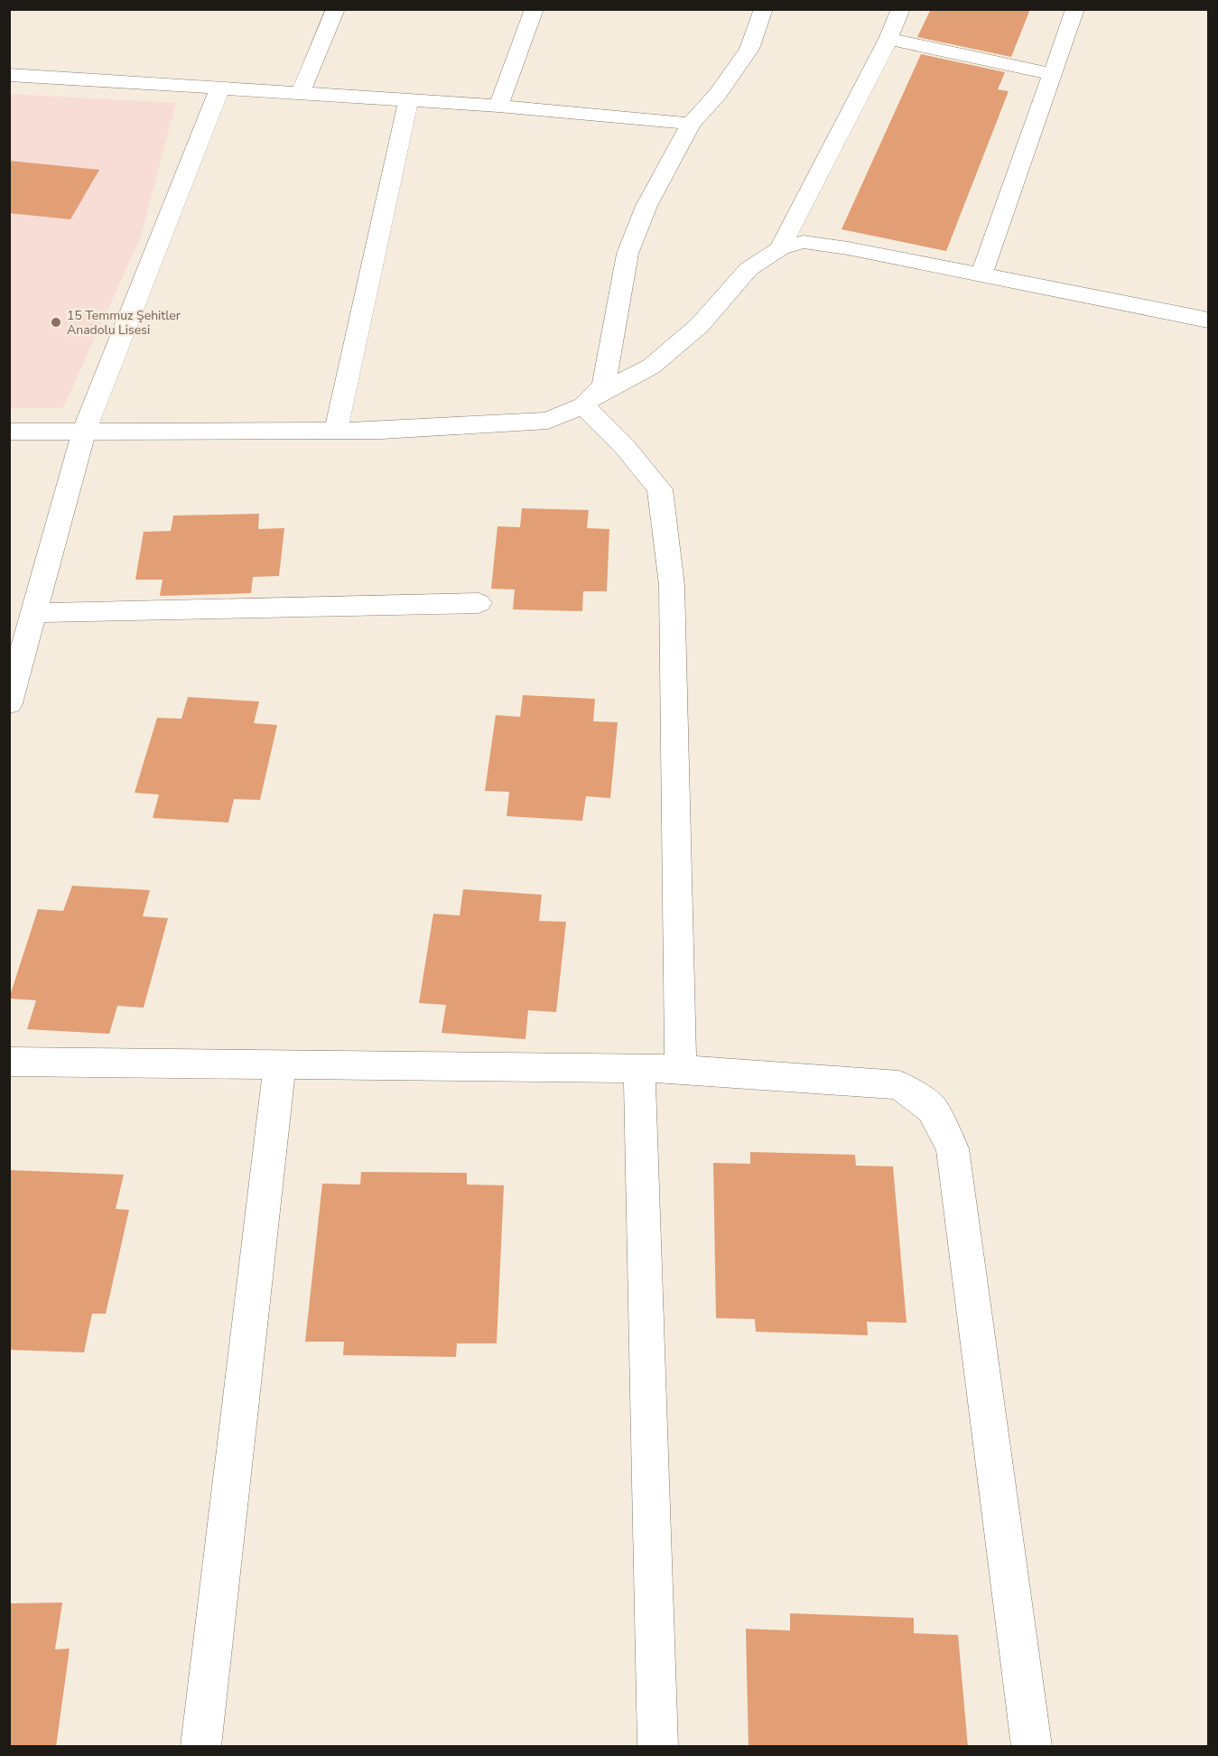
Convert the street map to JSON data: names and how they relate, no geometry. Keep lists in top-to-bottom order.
{
  "places": ["15 Temmuz Şehitler Anadolu Lisesi"]
}
